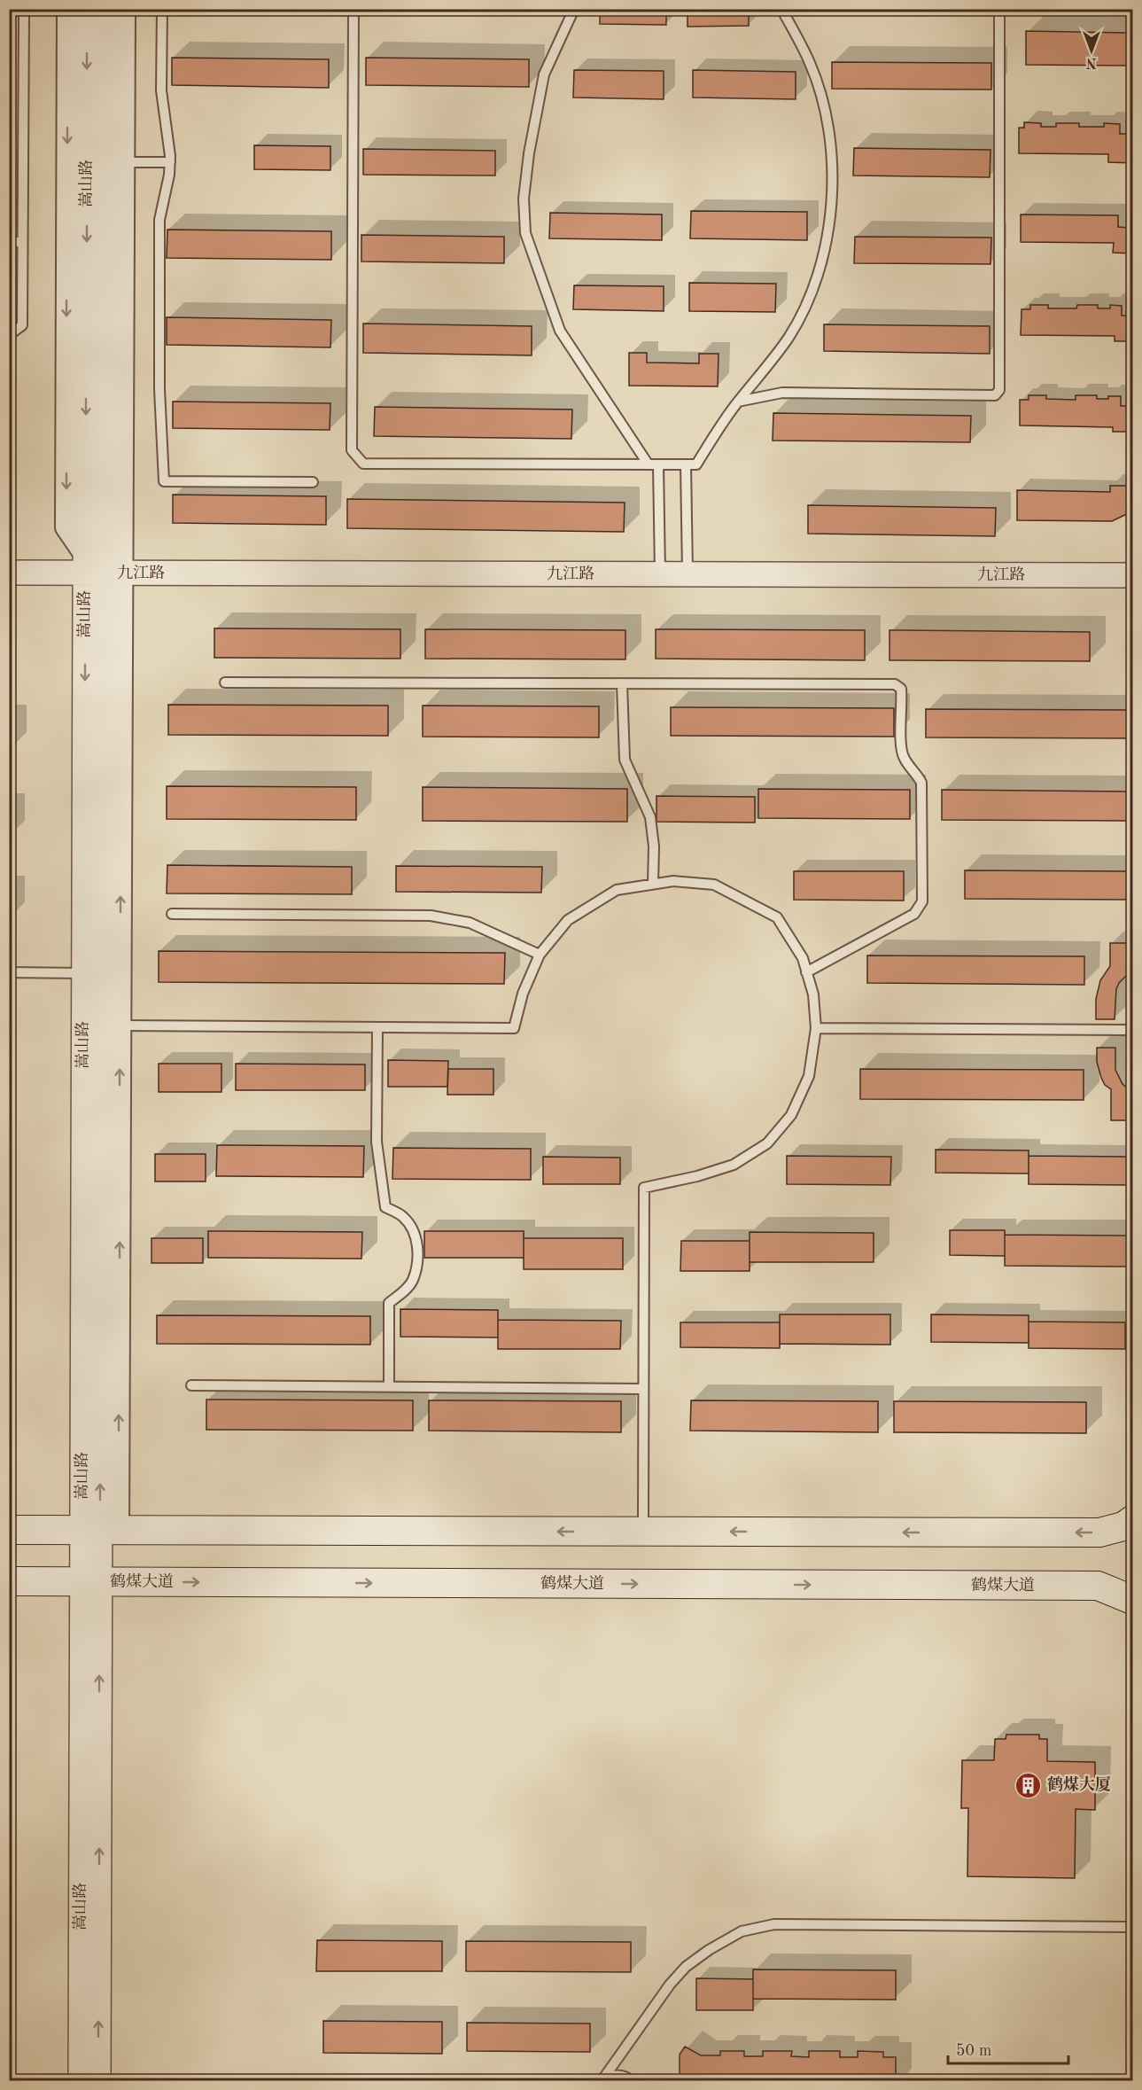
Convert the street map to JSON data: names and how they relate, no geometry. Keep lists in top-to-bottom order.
{
  "streets": {
    "main road": ["鹤煤大道"],
    "street": ["嵩山路", "九江路"]
  },
  "crossings": [
    ["嵩山路", "九江路"],
    ["嵩山路", "鹤煤大道"]
  ],
  "places": {
    "building": ["鹤煤大厦"]
  },
  "scale_bar": "50 m",
  "north": "bottom"
}
